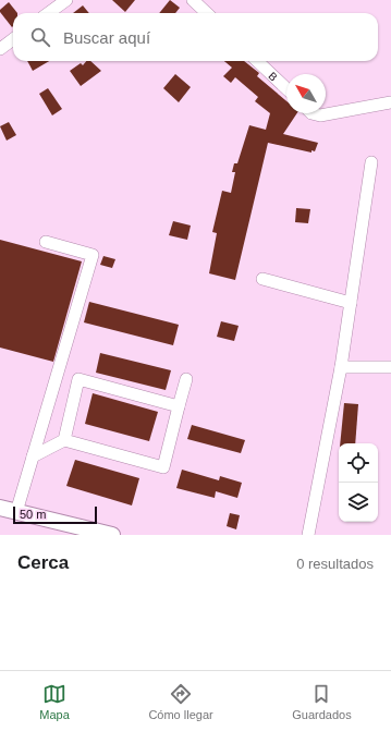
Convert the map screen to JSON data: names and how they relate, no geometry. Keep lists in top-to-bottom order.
{
  "streets": {
    "street": ["B"]
  },
  "scale_bar": "50 m",
  "north": "top left",
  "page": {
    "search": "Buscar aquí",
    "scale": "50 m",
    "heading": ["Cerca", "0 resultados"],
    "nav": ["Mapa", "Cómo llegar", "Guardados"]
  }
}
